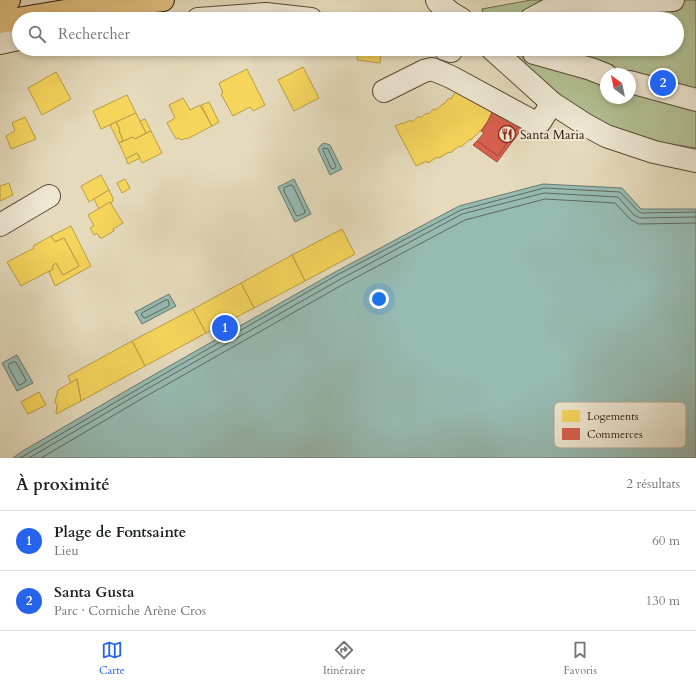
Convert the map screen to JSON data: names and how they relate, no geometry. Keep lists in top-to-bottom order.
{
  "places": {
    "restaurant": ["Santa Maria"]
  },
  "legend": ["Logements", "Commerces"],
  "north": "top left",
  "page": {
    "search": "Rechercher",
    "pins": ["2", "1"],
    "heading": ["À proximité", "2 résultats"],
    "list": [
      {
        "mark": "1",
        "name": "Plage de Fontsainte",
        "note": "Lieu",
        "value": "60 m"
      },
      {
        "mark": "2",
        "name": "Santa Gusta",
        "note": "Parc · Corniche Arène Cros",
        "value": "130 m"
      }
    ],
    "nav": ["Carte", "Itinéraire", "Favoris"]
  }
}
